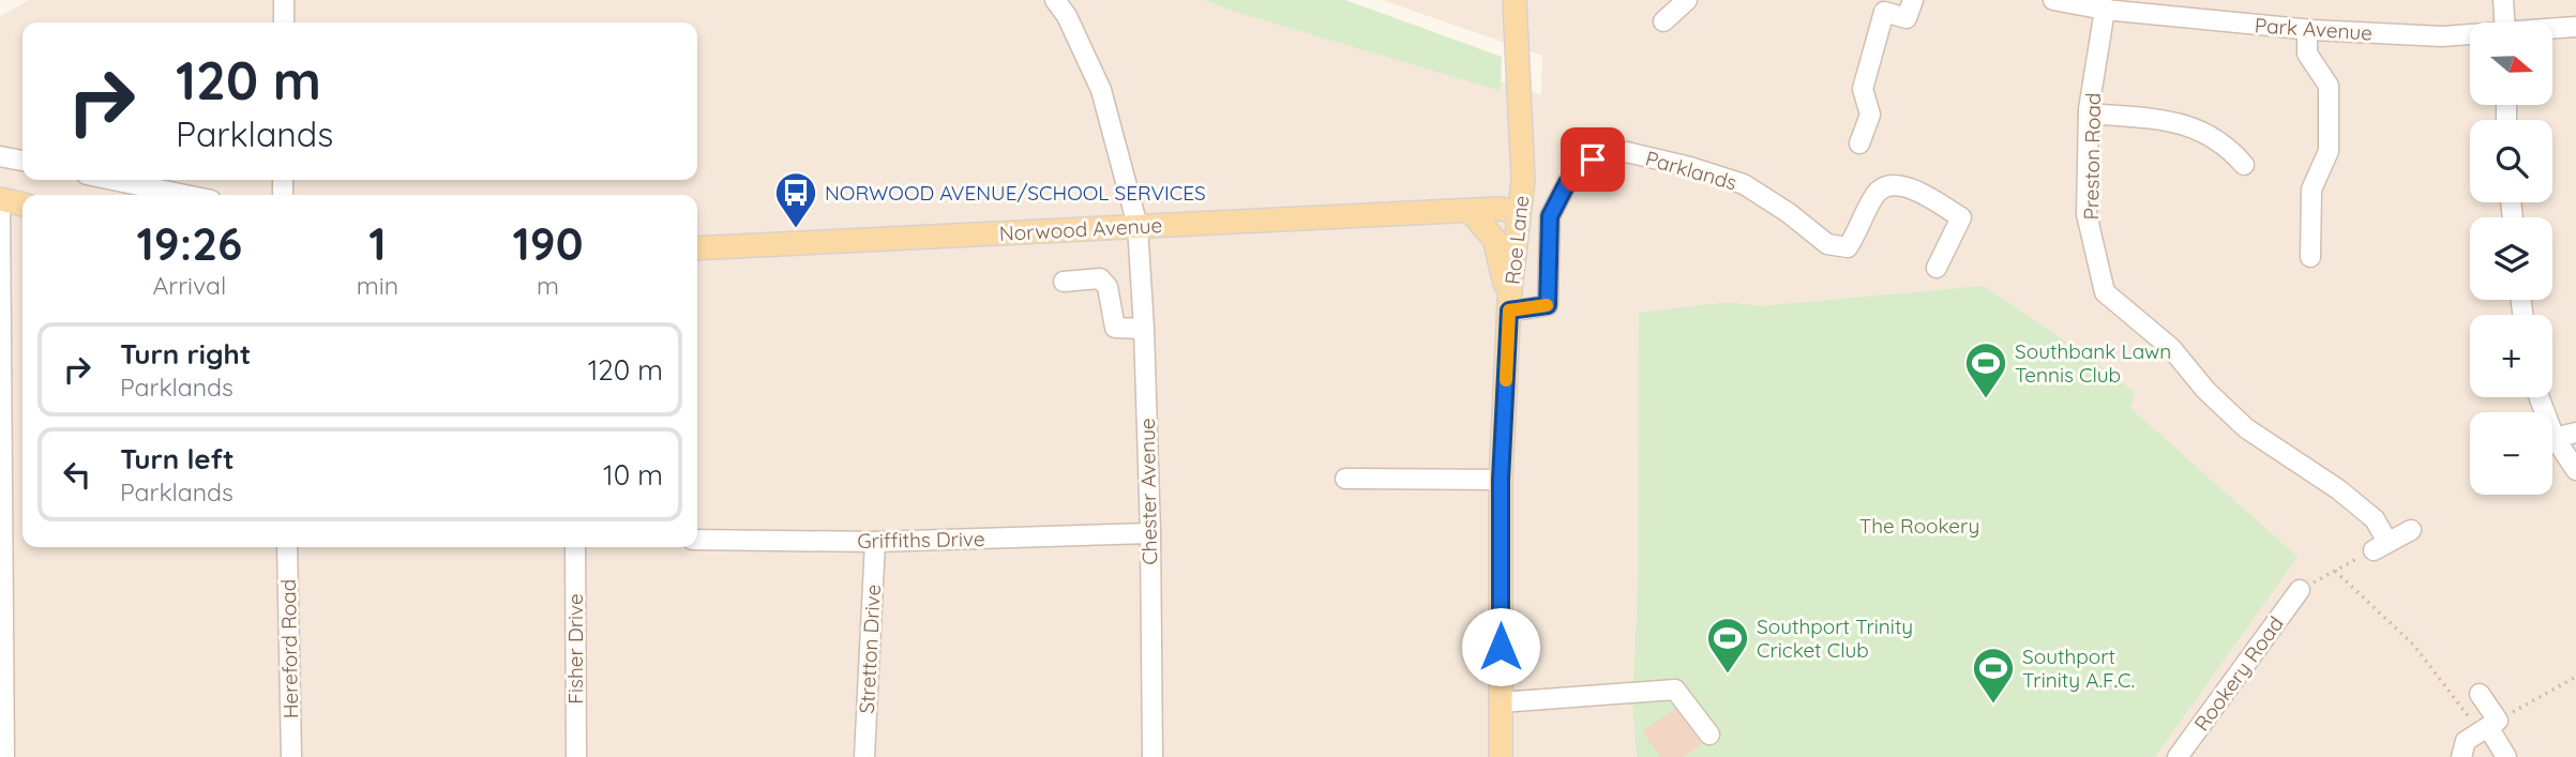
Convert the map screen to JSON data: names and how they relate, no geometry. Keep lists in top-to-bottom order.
{
  "streets": {
    "main road": ["Norwood Avenue", "Roe Lane"],
    "street": [
      "Park Avenue",
      "Preston Road",
      "Parklands",
      "Chester Avenue",
      "Griffiths Drive",
      "Hereford Road",
      "Fisher Drive",
      "Stretton Drive",
      "Rookery Road"
    ]
  },
  "crossings": [
    ["Park Avenue", "Preston Road"],
    ["Parklands", "Roe Lane"],
    ["Norwood Avenue", "Roe Lane"],
    ["Norwood Avenue", "Chester Avenue"],
    ["Chester Avenue", "Griffiths Drive"],
    ["Griffiths Drive", "Stretton Drive"]
  ],
  "parks": ["The Rookery"],
  "places": {
    "bus stop": ["NORWOOD AVENUE/SCHOOL SERVICES"],
    "sports": ["Southbank Lawn Tennis Club", "Southport Trinity Cricket Club", "Southport Trinity A.F.C."]
  },
  "north": "right",
  "page": {
    "map_buttons": ["+", "−"],
    "turn": ["120 m", "Parklands"],
    "eta": [
      "19:26",
      "Arrival",
      "1",
      "min",
      "190",
      "m"
    ],
    "list": [
      {
        "name": "Turn right",
        "note": "Parklands",
        "value": "120 m"
      },
      {
        "name": "Turn left",
        "note": "Parklands",
        "value": "10 m"
      }
    ]
  }
}
